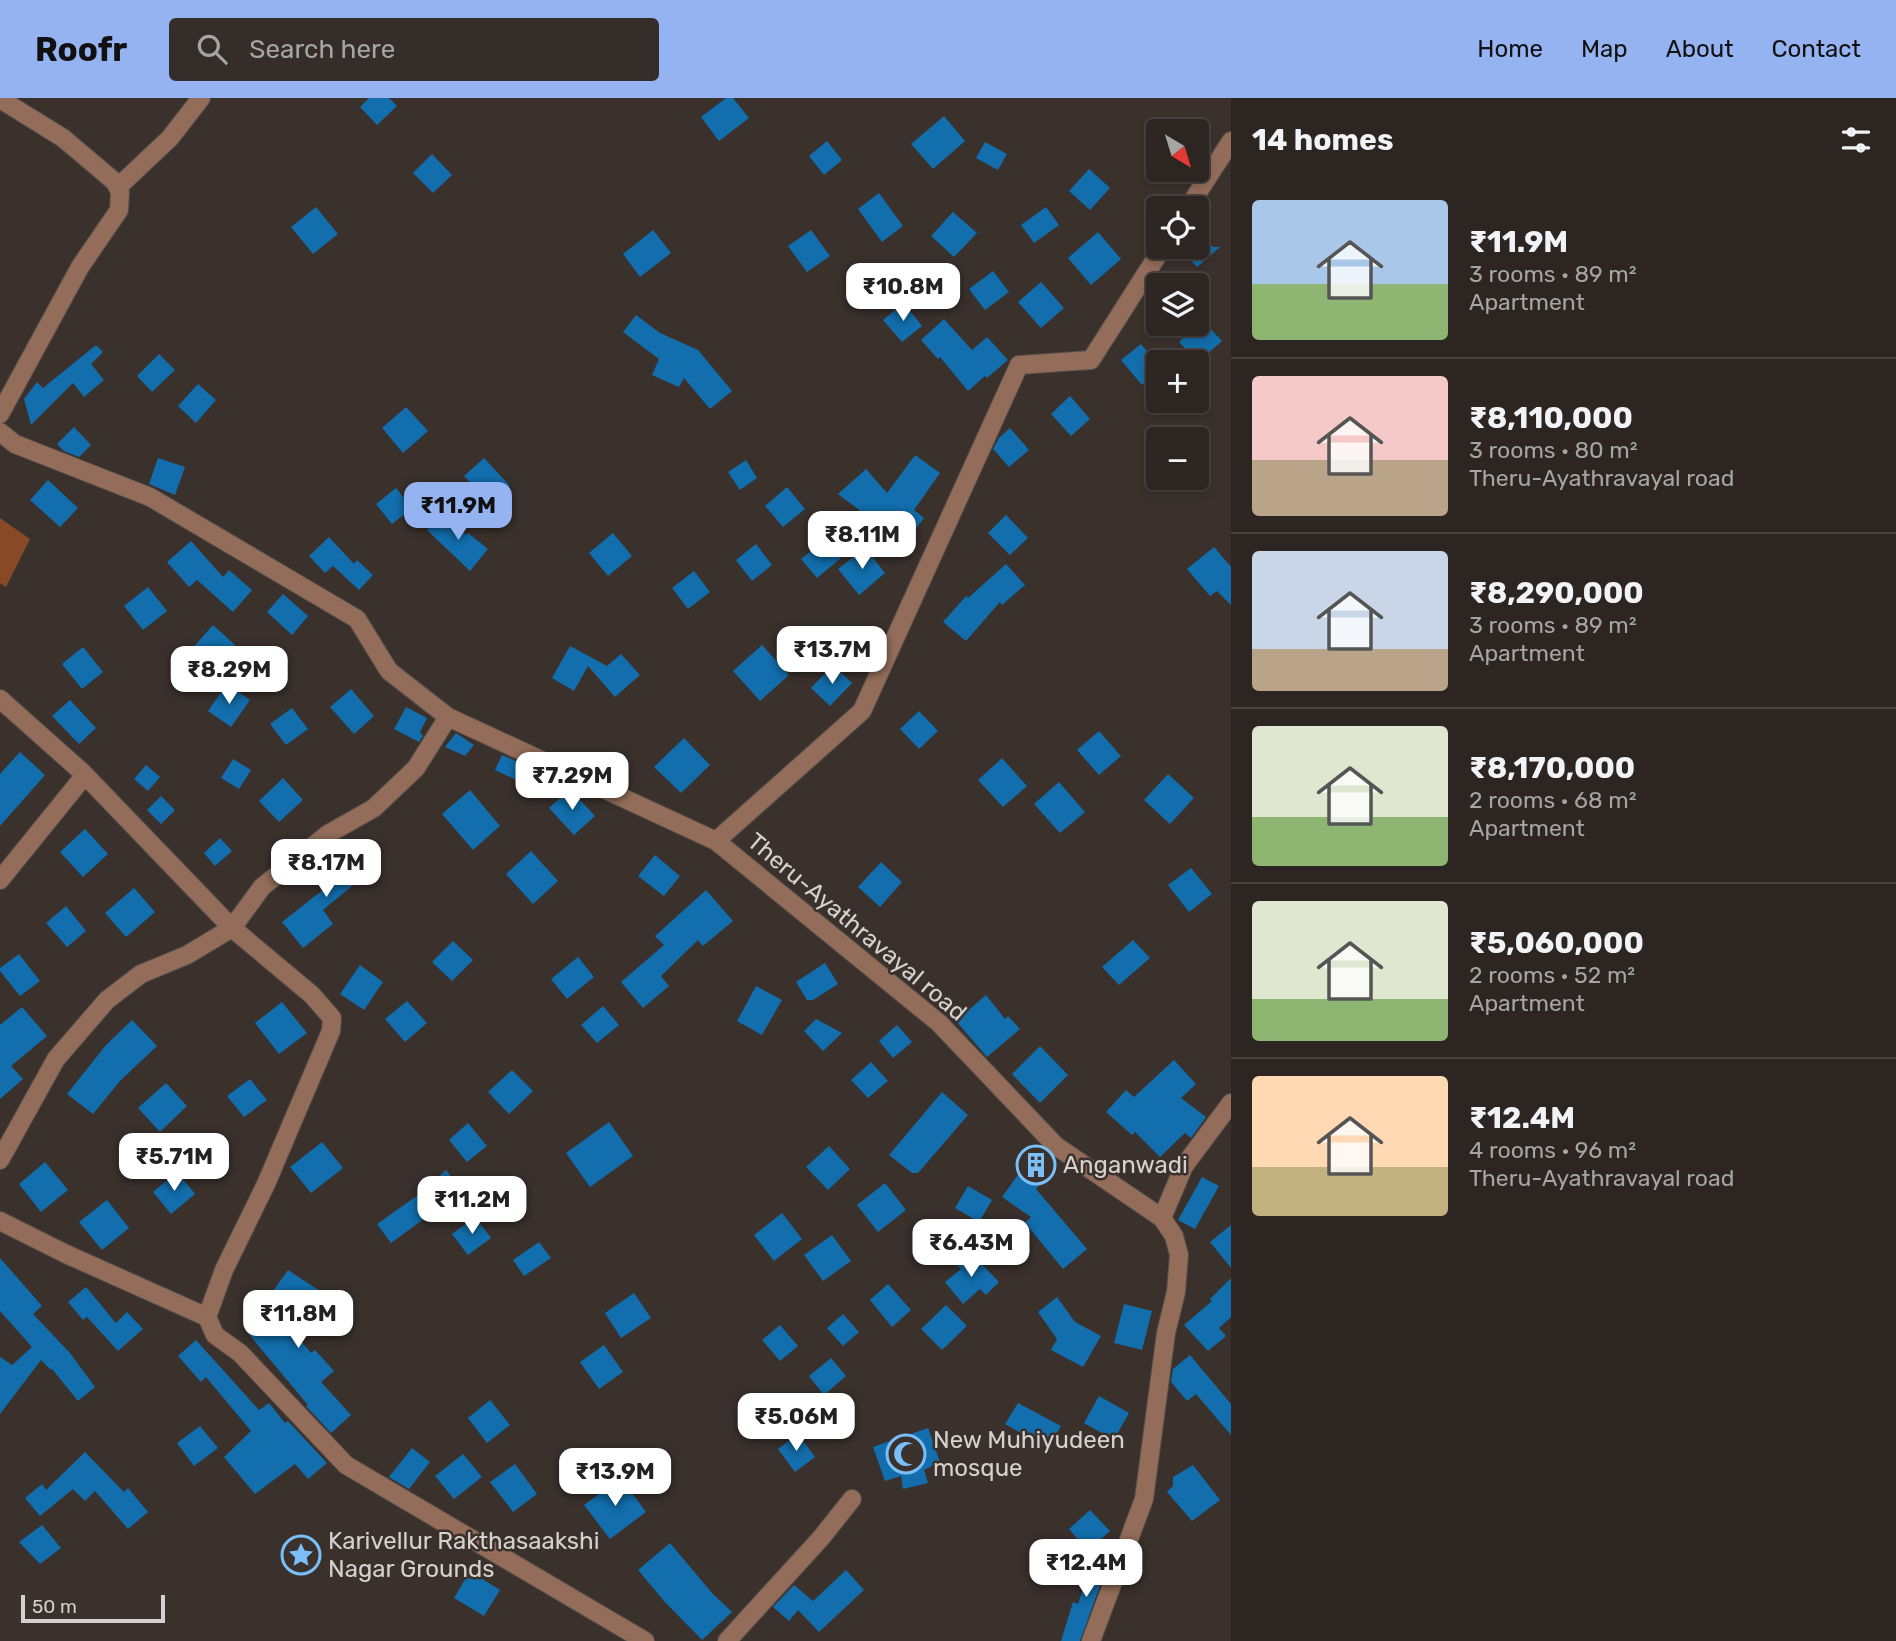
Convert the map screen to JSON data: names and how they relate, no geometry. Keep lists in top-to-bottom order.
{
  "streets": {
    "street": ["Theru-Ayathravayal road"]
  },
  "places": {
    "building": ["Anganwadi"],
    "mosque": ["New Muhiyudeen mosque"],
    "place": ["Karivellur Rakthasaakshi Nagar Grounds"]
  },
  "scale_bar": "50 m",
  "north": "bottom right",
  "page": {
    "header": "Roofr",
    "search": "Search here",
    "nav": [
      "Home",
      "Map",
      "About",
      "Contact"
    ],
    "heading": "14 homes",
    "map_buttons": ["+", "−"],
    "list": [
      {
        "name": "₹11.9M",
        "note": "3 rooms · 89 m² · Apartment"
      },
      {
        "name": "₹8,110,000",
        "note": "3 rooms · 80 m² · Theru-Ayathravayal road"
      },
      {
        "name": "₹8,290,000",
        "note": "3 rooms · 89 m² · Apartment"
      },
      {
        "name": "₹8,170,000",
        "note": "2 rooms · 68 m² · Apartment"
      },
      {
        "name": "₹5,060,000",
        "note": "2 rooms · 52 m² · Apartment"
      },
      {
        "name": "₹12.4M",
        "note": "4 rooms · 96 m² · Theru-Ayathravayal road"
      }
    ],
    "price": [
      "₹10.8M",
      "₹11.9M",
      "₹8.11M",
      "₹13.7M",
      "₹8.29M",
      "₹7.29M",
      "₹8.17M",
      "₹5.71M",
      "₹11.2M",
      "₹6.43M",
      "₹11.8M",
      "₹5.06M",
      "₹13.9M",
      "₹12.4M"
    ],
    "scale": "50 m"
  }
}
